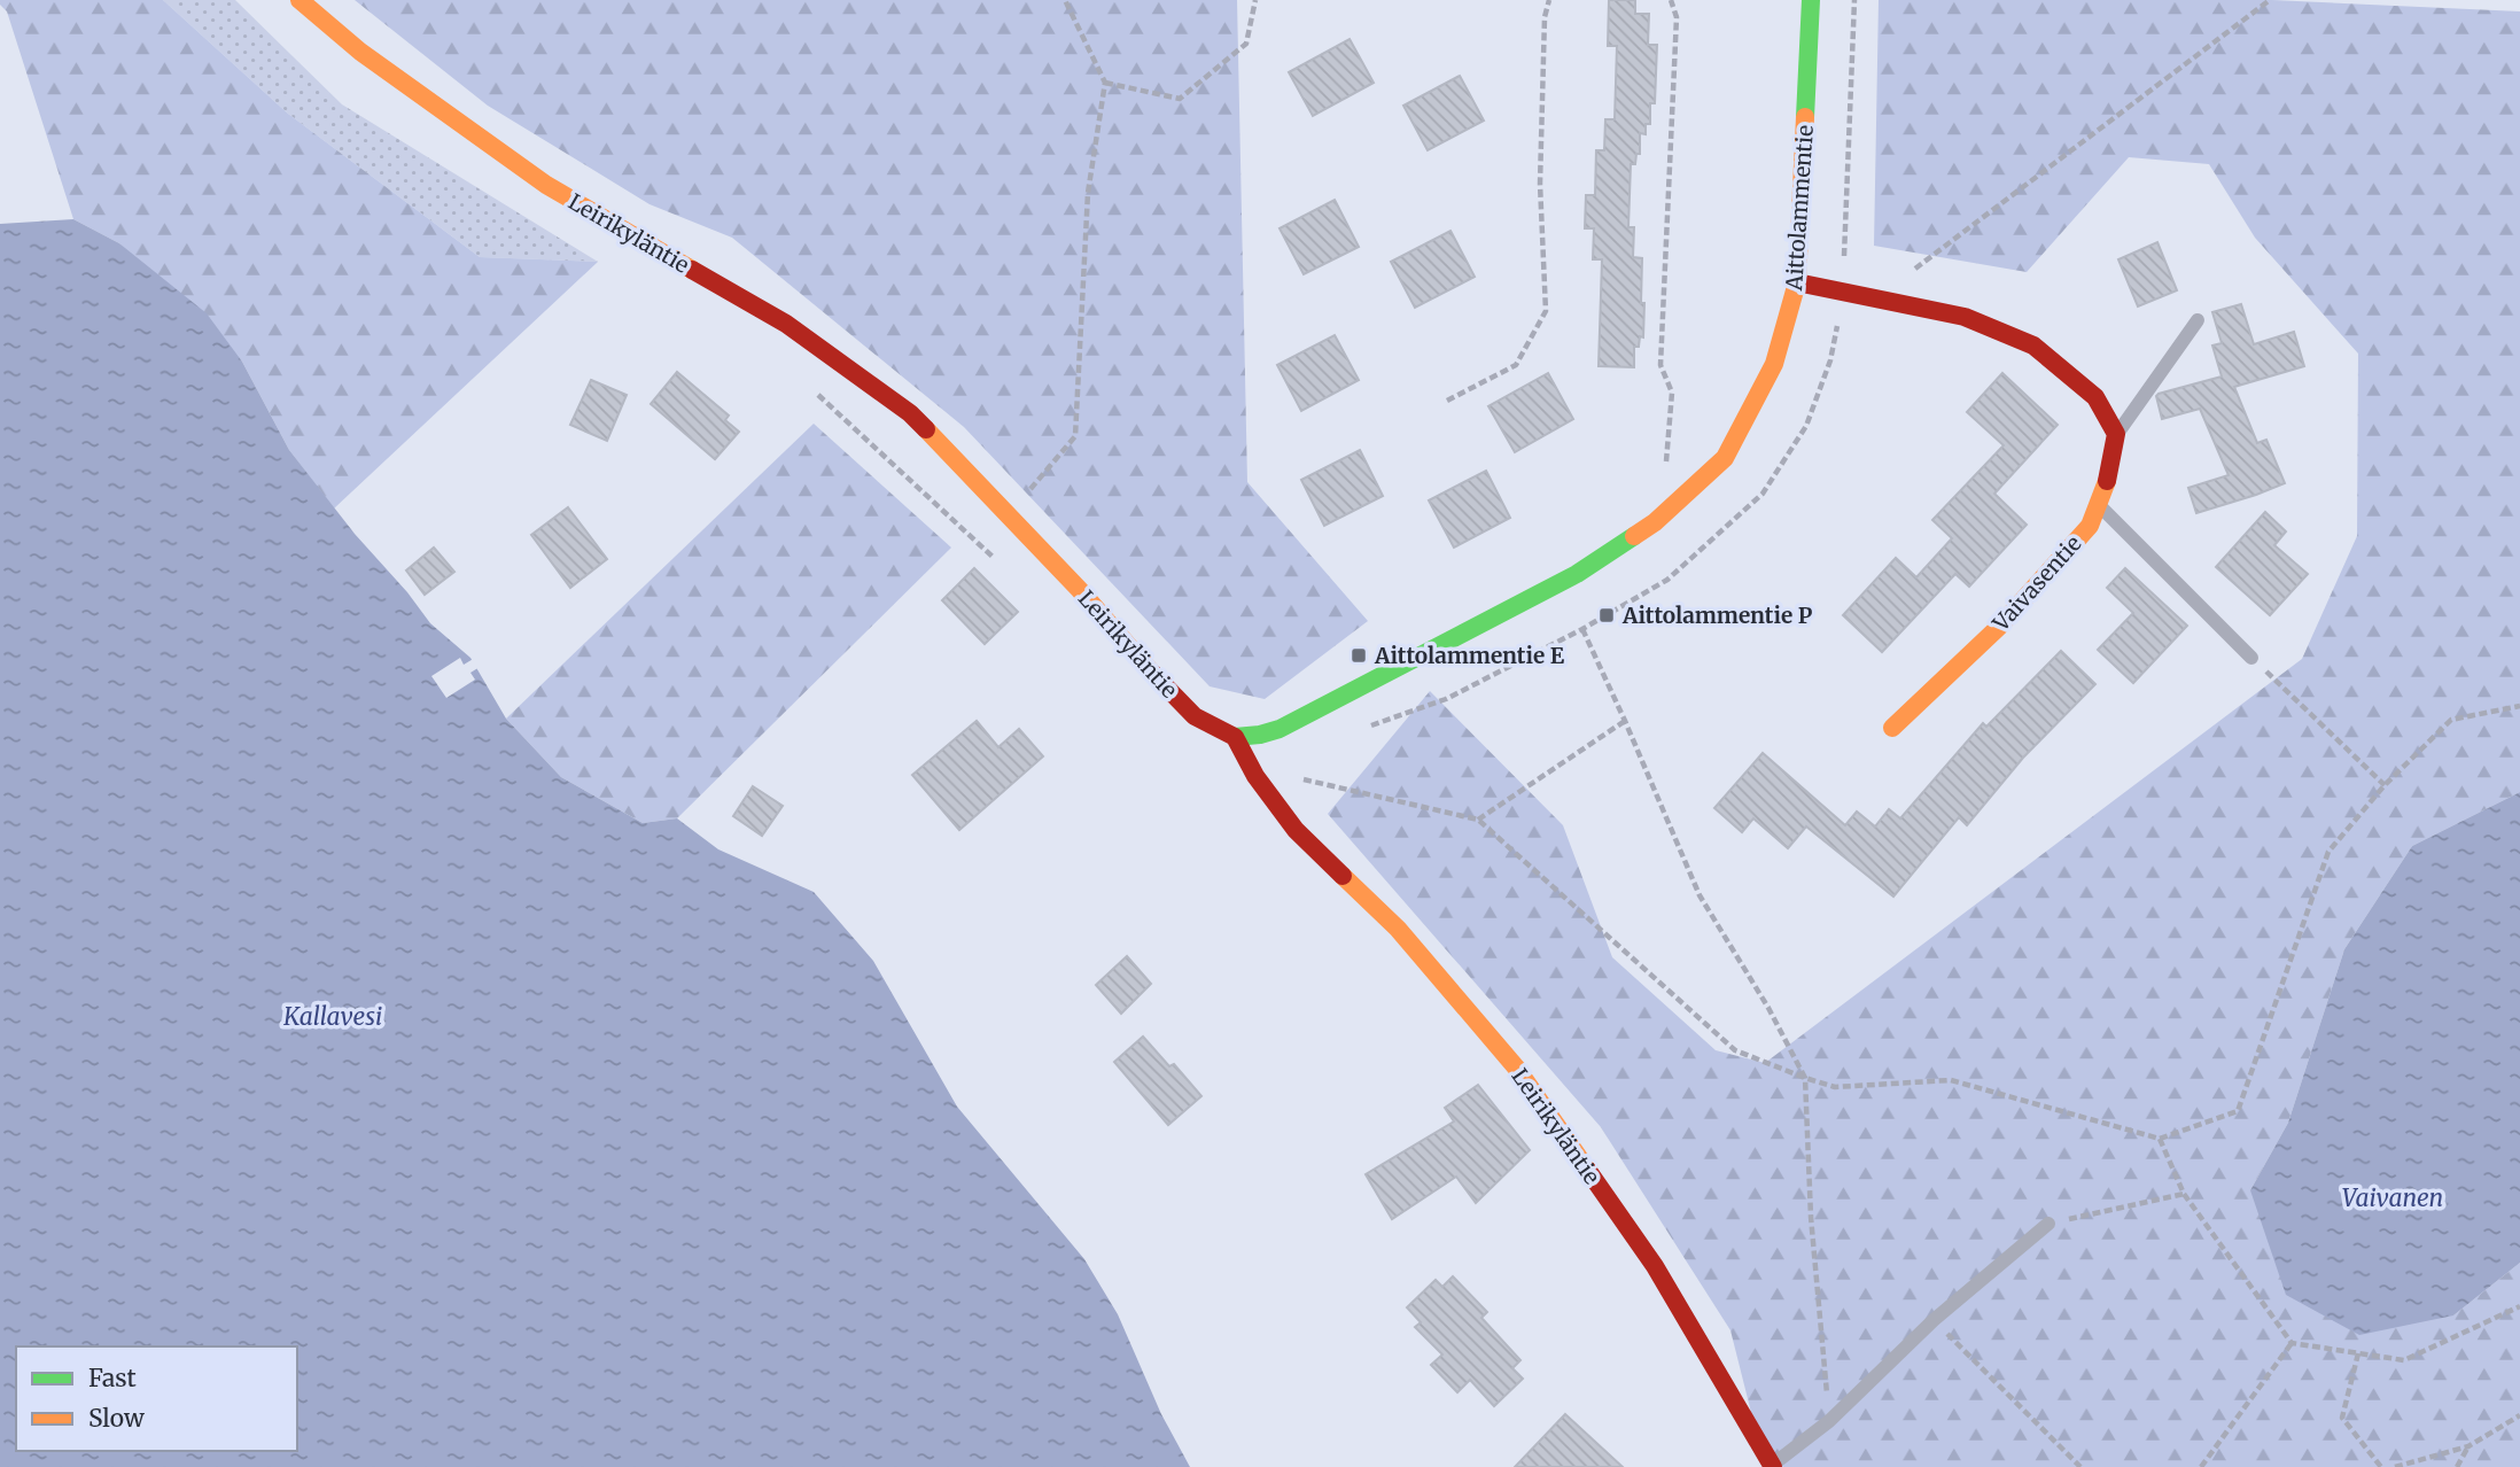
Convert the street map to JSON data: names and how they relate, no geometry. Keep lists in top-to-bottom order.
{
  "streets": {
    "street": ["Aittolammentie", "Leirikyläntie", "Vaivasentie"]
  },
  "crossings": [
    ["Aittolammentie", "Leirikyläntie"]
  ],
  "water": ["Kallavesi", "Vaivanen"],
  "places": {
    "transit": ["Aittolammentie P", "Aittolammentie E"]
  },
  "legend": ["Fast", "Slow"]
}
